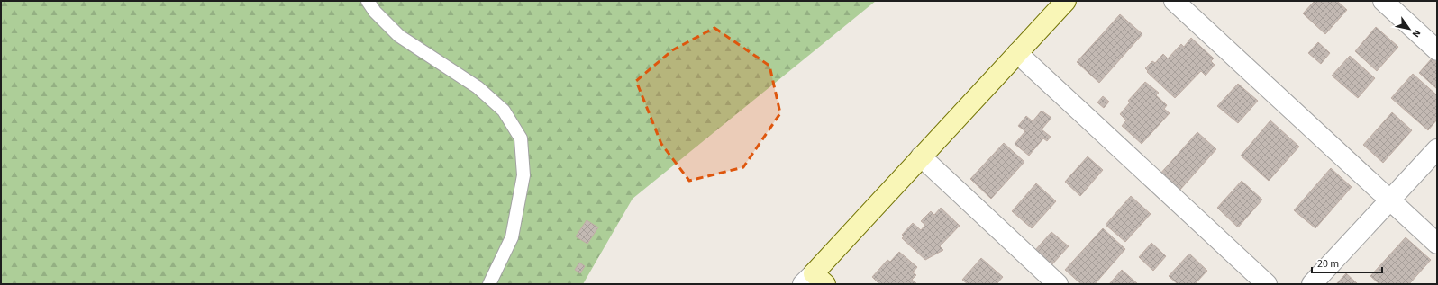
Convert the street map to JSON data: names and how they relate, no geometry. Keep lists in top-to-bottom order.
{
  "scale_bar": "20 m",
  "north": "bottom right"
}
